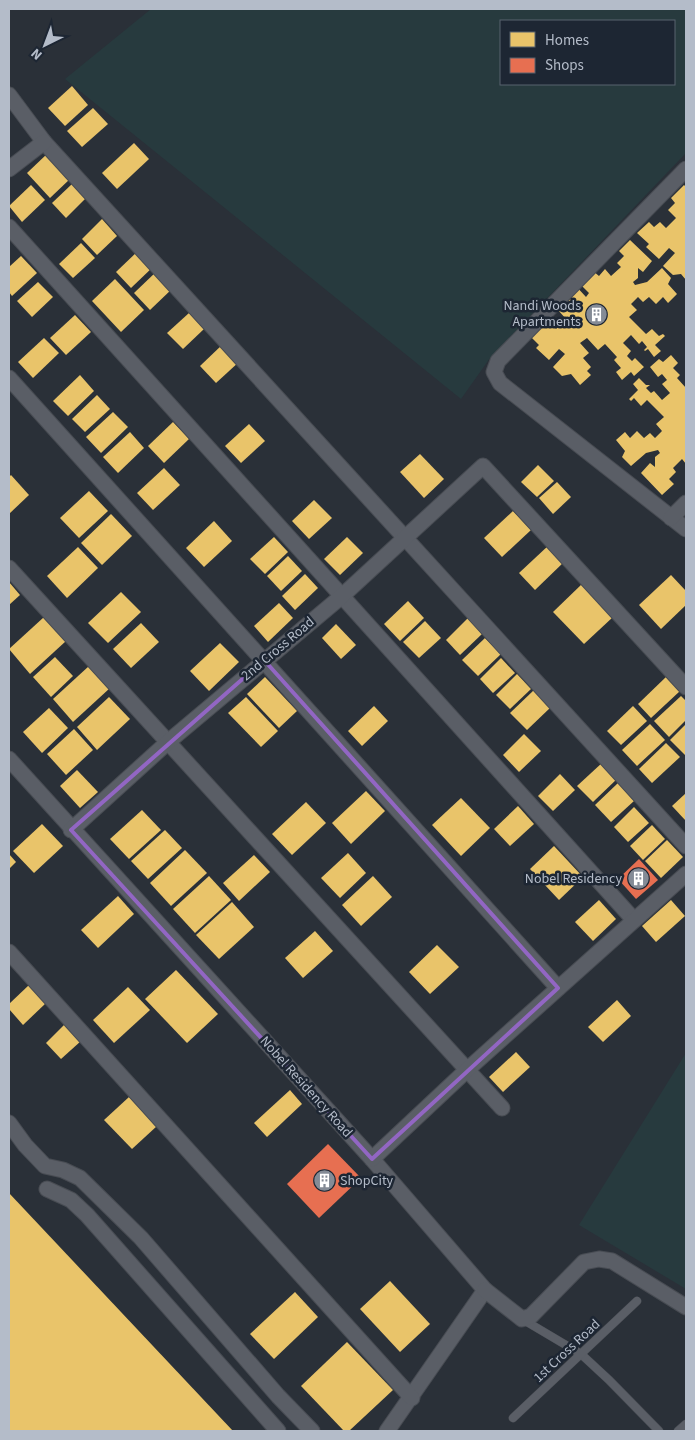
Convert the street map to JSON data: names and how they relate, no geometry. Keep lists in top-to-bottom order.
{
  "streets": {
    "street": ["2nd Cross Road", "Nobel Residency Road"],
    "lane": ["1st Cross Road"]
  },
  "crossings": [
    ["2nd Cross Road", "Nobel Residency Road"]
  ],
  "places": {
    "building": ["Nandi Woods Apartments", "Nobel Residency", "ShopCity"]
  },
  "legend": ["Homes", "Shops"],
  "north": "bottom left"
}
